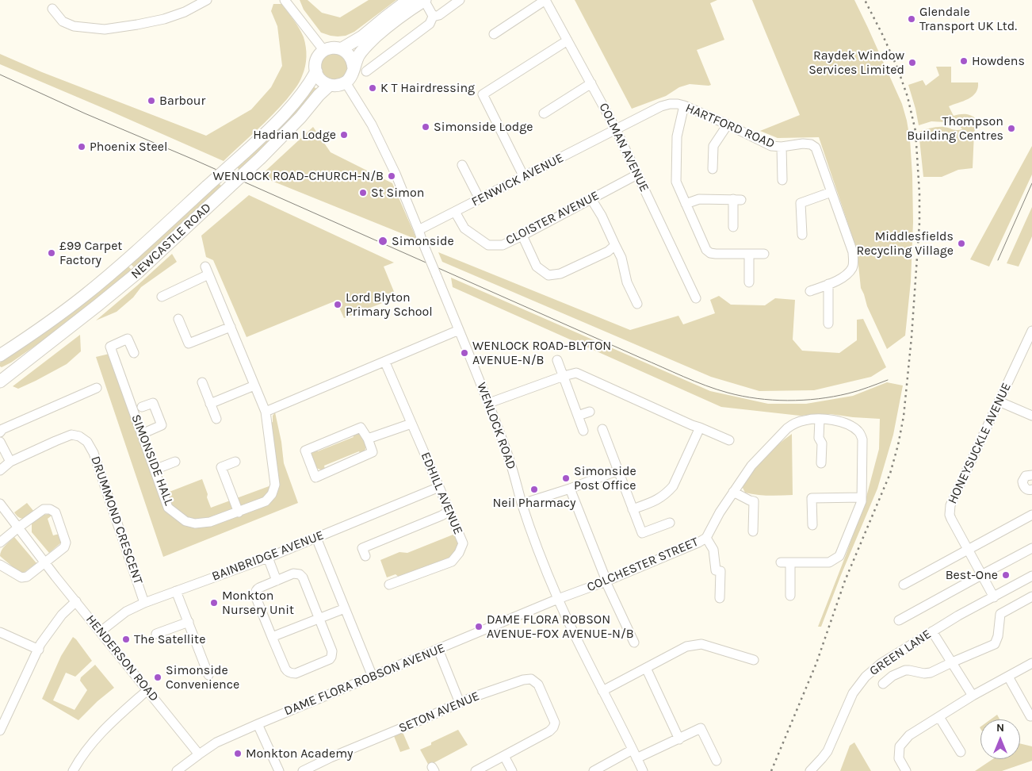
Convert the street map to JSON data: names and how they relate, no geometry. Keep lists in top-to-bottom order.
{
  "streets": {
    "main road": ["NEWCASTLE ROAD"],
    "street": [
      "HARTFORD ROAD",
      "COLMAN AVENUE",
      "FENWICK AVENUE",
      "CLOISTER AVENUE",
      "WENLOCK ROAD",
      "HONEYSUCKLE AVENUE",
      "SIMONSIDE HALL",
      "EDHILL AVENUE",
      "DRUMMOND CRESCENT",
      "BAINBRIDGE AVENUE",
      "COLCHESTER STREET",
      "GREEN LANE",
      "HENDERSON ROAD",
      "DAME FLORA ROBSON AVENUE",
      "SETON AVENUE"
    ]
  },
  "crossings": [
    ["HARTFORD ROAD", "COLMAN AVENUE"],
    ["HARTFORD ROAD", "FENWICK AVENUE"],
    ["COLMAN AVENUE", "FENWICK AVENUE"],
    ["COLMAN AVENUE", "CLOISTER AVENUE"],
    ["FENWICK AVENUE", "CLOISTER AVENUE"],
    ["FENWICK AVENUE", "WENLOCK ROAD"],
    ["NEWCASTLE ROAD", "WENLOCK ROAD"],
    ["WENLOCK ROAD", "COLCHESTER STREET"],
    ["WENLOCK ROAD", "DAME FLORA ROBSON AVENUE"],
    ["HONEYSUCKLE AVENUE", "GREEN LANE"],
    ["EDHILL AVENUE", "BAINBRIDGE AVENUE"],
    ["DRUMMOND CRESCENT", "BAINBRIDGE AVENUE"],
    ["BAINBRIDGE AVENUE", "HENDERSON ROAD"],
    ["COLCHESTER STREET", "DAME FLORA ROBSON AVENUE"],
    ["HENDERSON ROAD", "DAME FLORA ROBSON AVENUE"]
  ],
  "places": [
    "Glendale Transport UK Ltd.",
    "Howdens",
    "Raydek Window Services Limited",
    "K T Hairdressing",
    "Barbour",
    "Simonside Lodge",
    "Thompson Building Centres",
    "Hadrian Lodge",
    "Phoenix Steel",
    "WENLOCK ROAD-CHURCH-N/B",
    "St Simon",
    "Simonside",
    "Middlesfields Recycling Village",
    "£99 Carpet Factory",
    "Lord Blyton Primary School",
    "WENLOCK ROAD-BLYTON AVENUE-N/B",
    "Simonside Post Office",
    "Neil Pharmacy",
    "Best-One",
    "Monkton Nursery Unit",
    "DAME FLORA ROBSON AVENUE-FOX AVENUE-N/B",
    "The Satellite",
    "Simonside Convenience",
    "Monkton Academy"
  ],
  "north": "top"
}
